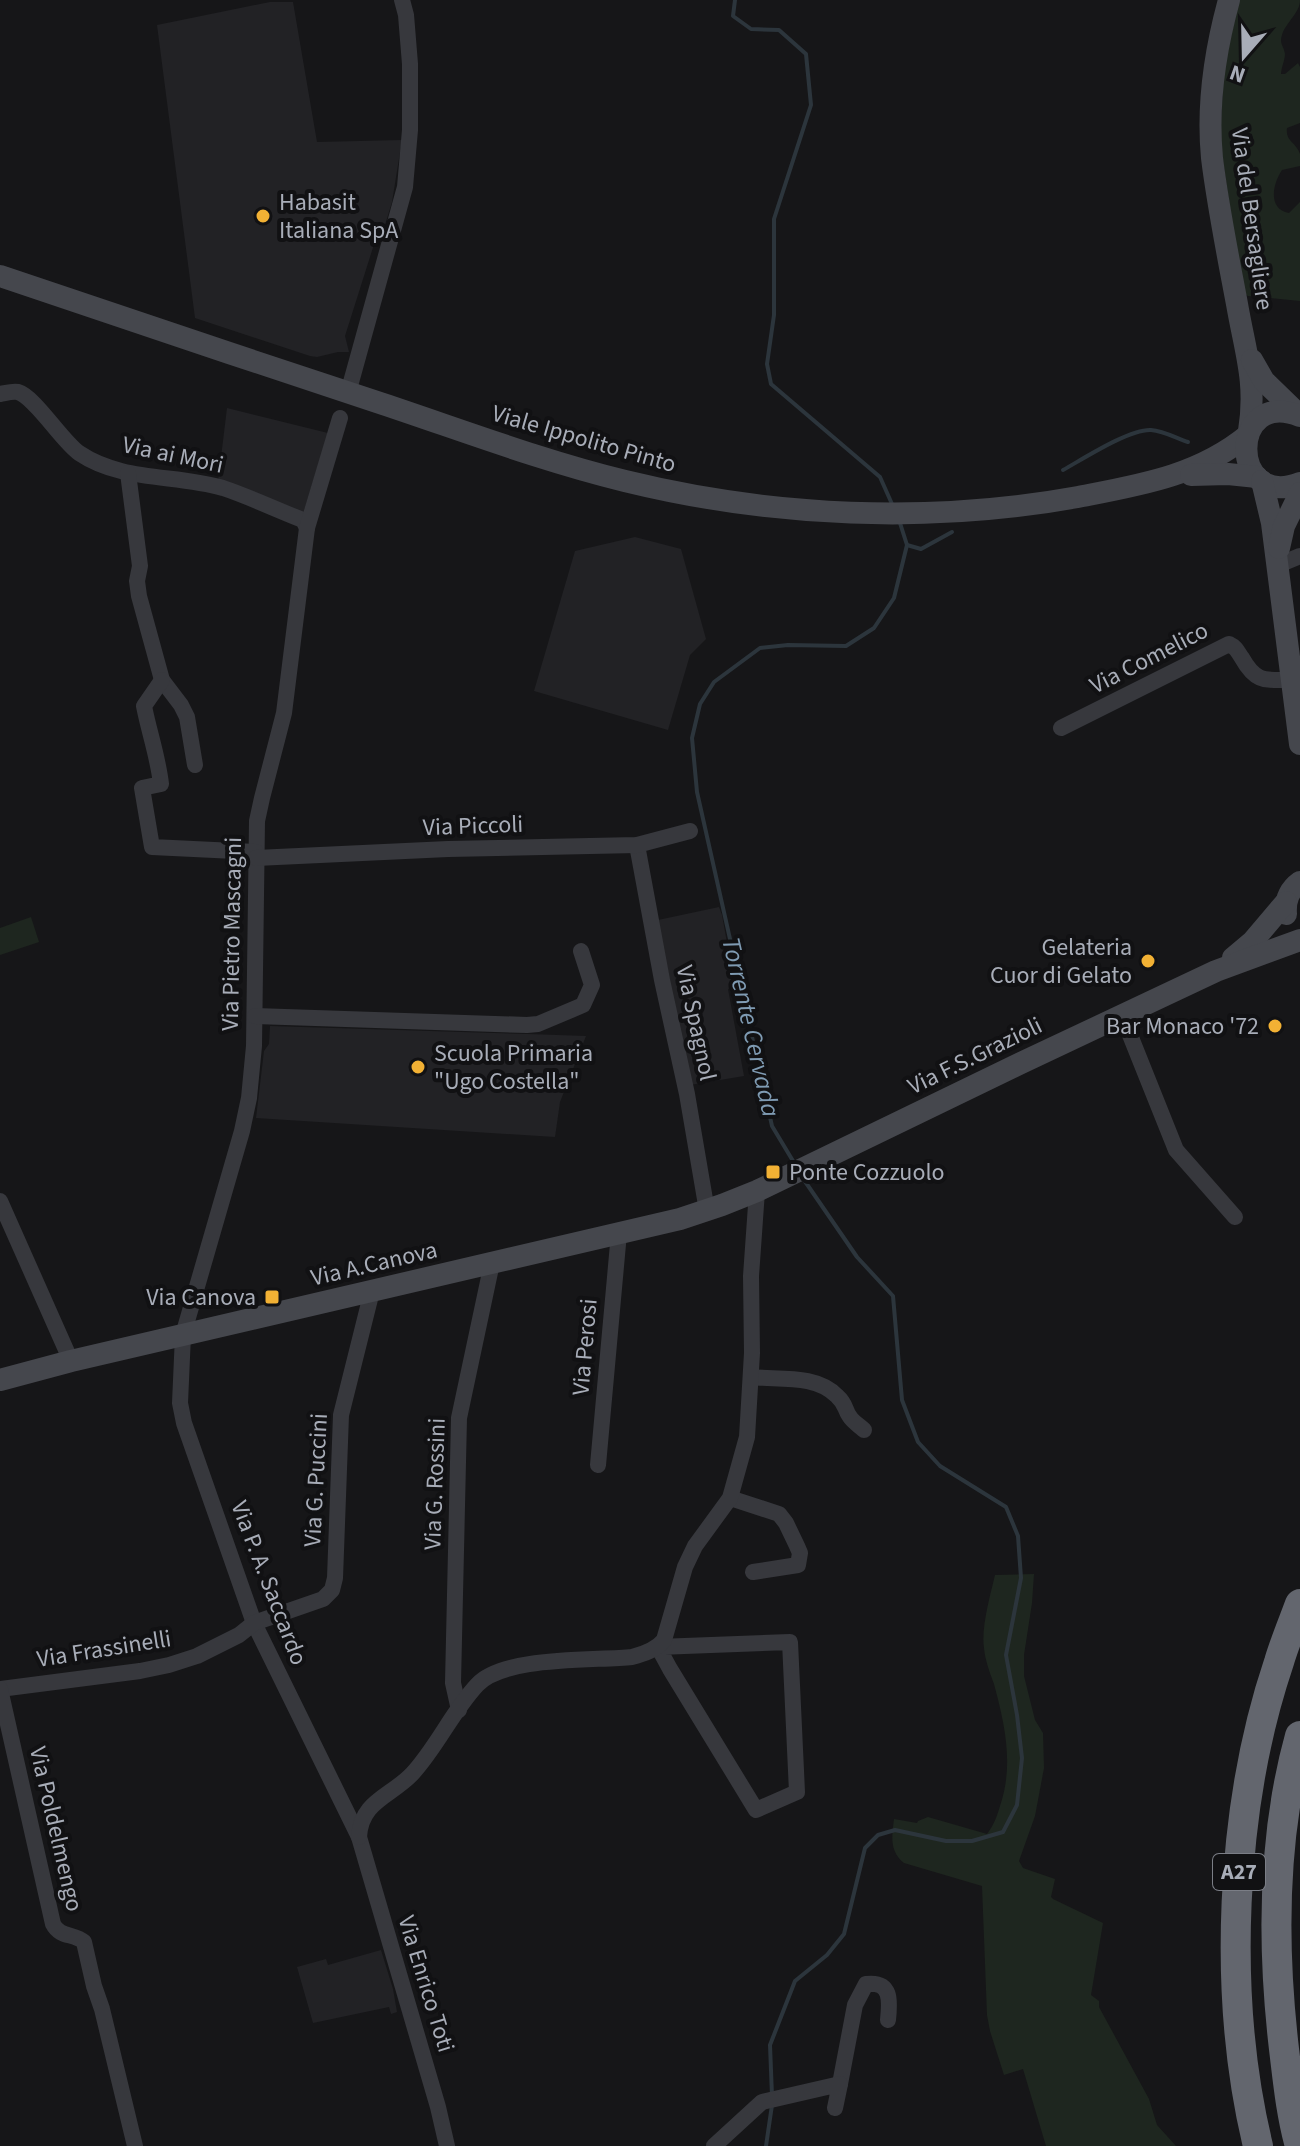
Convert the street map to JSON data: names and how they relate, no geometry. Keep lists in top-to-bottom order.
{
  "streets": {
    "highway": ["A27"],
    "main road": [
      "Via del Bersagliere",
      "Viale Ippolito Pinto",
      "Via F.S.Grazioli",
      "Via A.Canova"
    ],
    "street": [
      "Via ai Mori",
      "Via Comelico",
      "Via Piccoli",
      "Via Pietro Mascagni",
      "Via Spagnol",
      "Via Perosi",
      "Via G. Puccini",
      "Via G. Rossini",
      "Via P. A. Saccardo",
      "Via Frassinelli",
      "Via Poldelmengo",
      "Via Enrico Toti"
    ]
  },
  "crossings": [
    ["Via del Bersagliere", "Viale Ippolito Pinto"],
    ["Via ai Mori", "Via Pietro Mascagni"],
    ["Via Piccoli", "Via Pietro Mascagni"],
    ["Via Piccoli", "Via Spagnol"],
    ["Via Pietro Mascagni", "Via A.Canova"],
    ["Via Pietro Mascagni", "Via P. A. Saccardo"],
    ["Via Spagnol", "Via A.Canova"],
    ["Via F.S.Grazioli", "Via A.Canova"],
    ["Via A.Canova", "Via Perosi"],
    ["Via A.Canova", "Via G. Puccini"],
    ["Via A.Canova", "Via G. Rossini"],
    ["Via A.Canova", "Via P. A. Saccardo"],
    ["Via G. Puccini", "Via P. A. Saccardo"],
    ["Via G. Puccini", "Via Frassinelli"],
    ["Via P. A. Saccardo", "Via Frassinelli"],
    ["Via P. A. Saccardo", "Via Enrico Toti"],
    ["Via Frassinelli", "Via Poldelmengo"]
  ],
  "water": ["Torrente Cervada"],
  "places": {
    "other": [
      "Habasit Italiana SpA",
      "Gelateria Cuor di Gelato",
      "Bar Monaco '72",
      "Scuola Primaria \"Ugo Costella\""
    ],
    "transit": ["Ponte Cozzuolo", "Via Canova"]
  },
  "north": "bottom"
}
